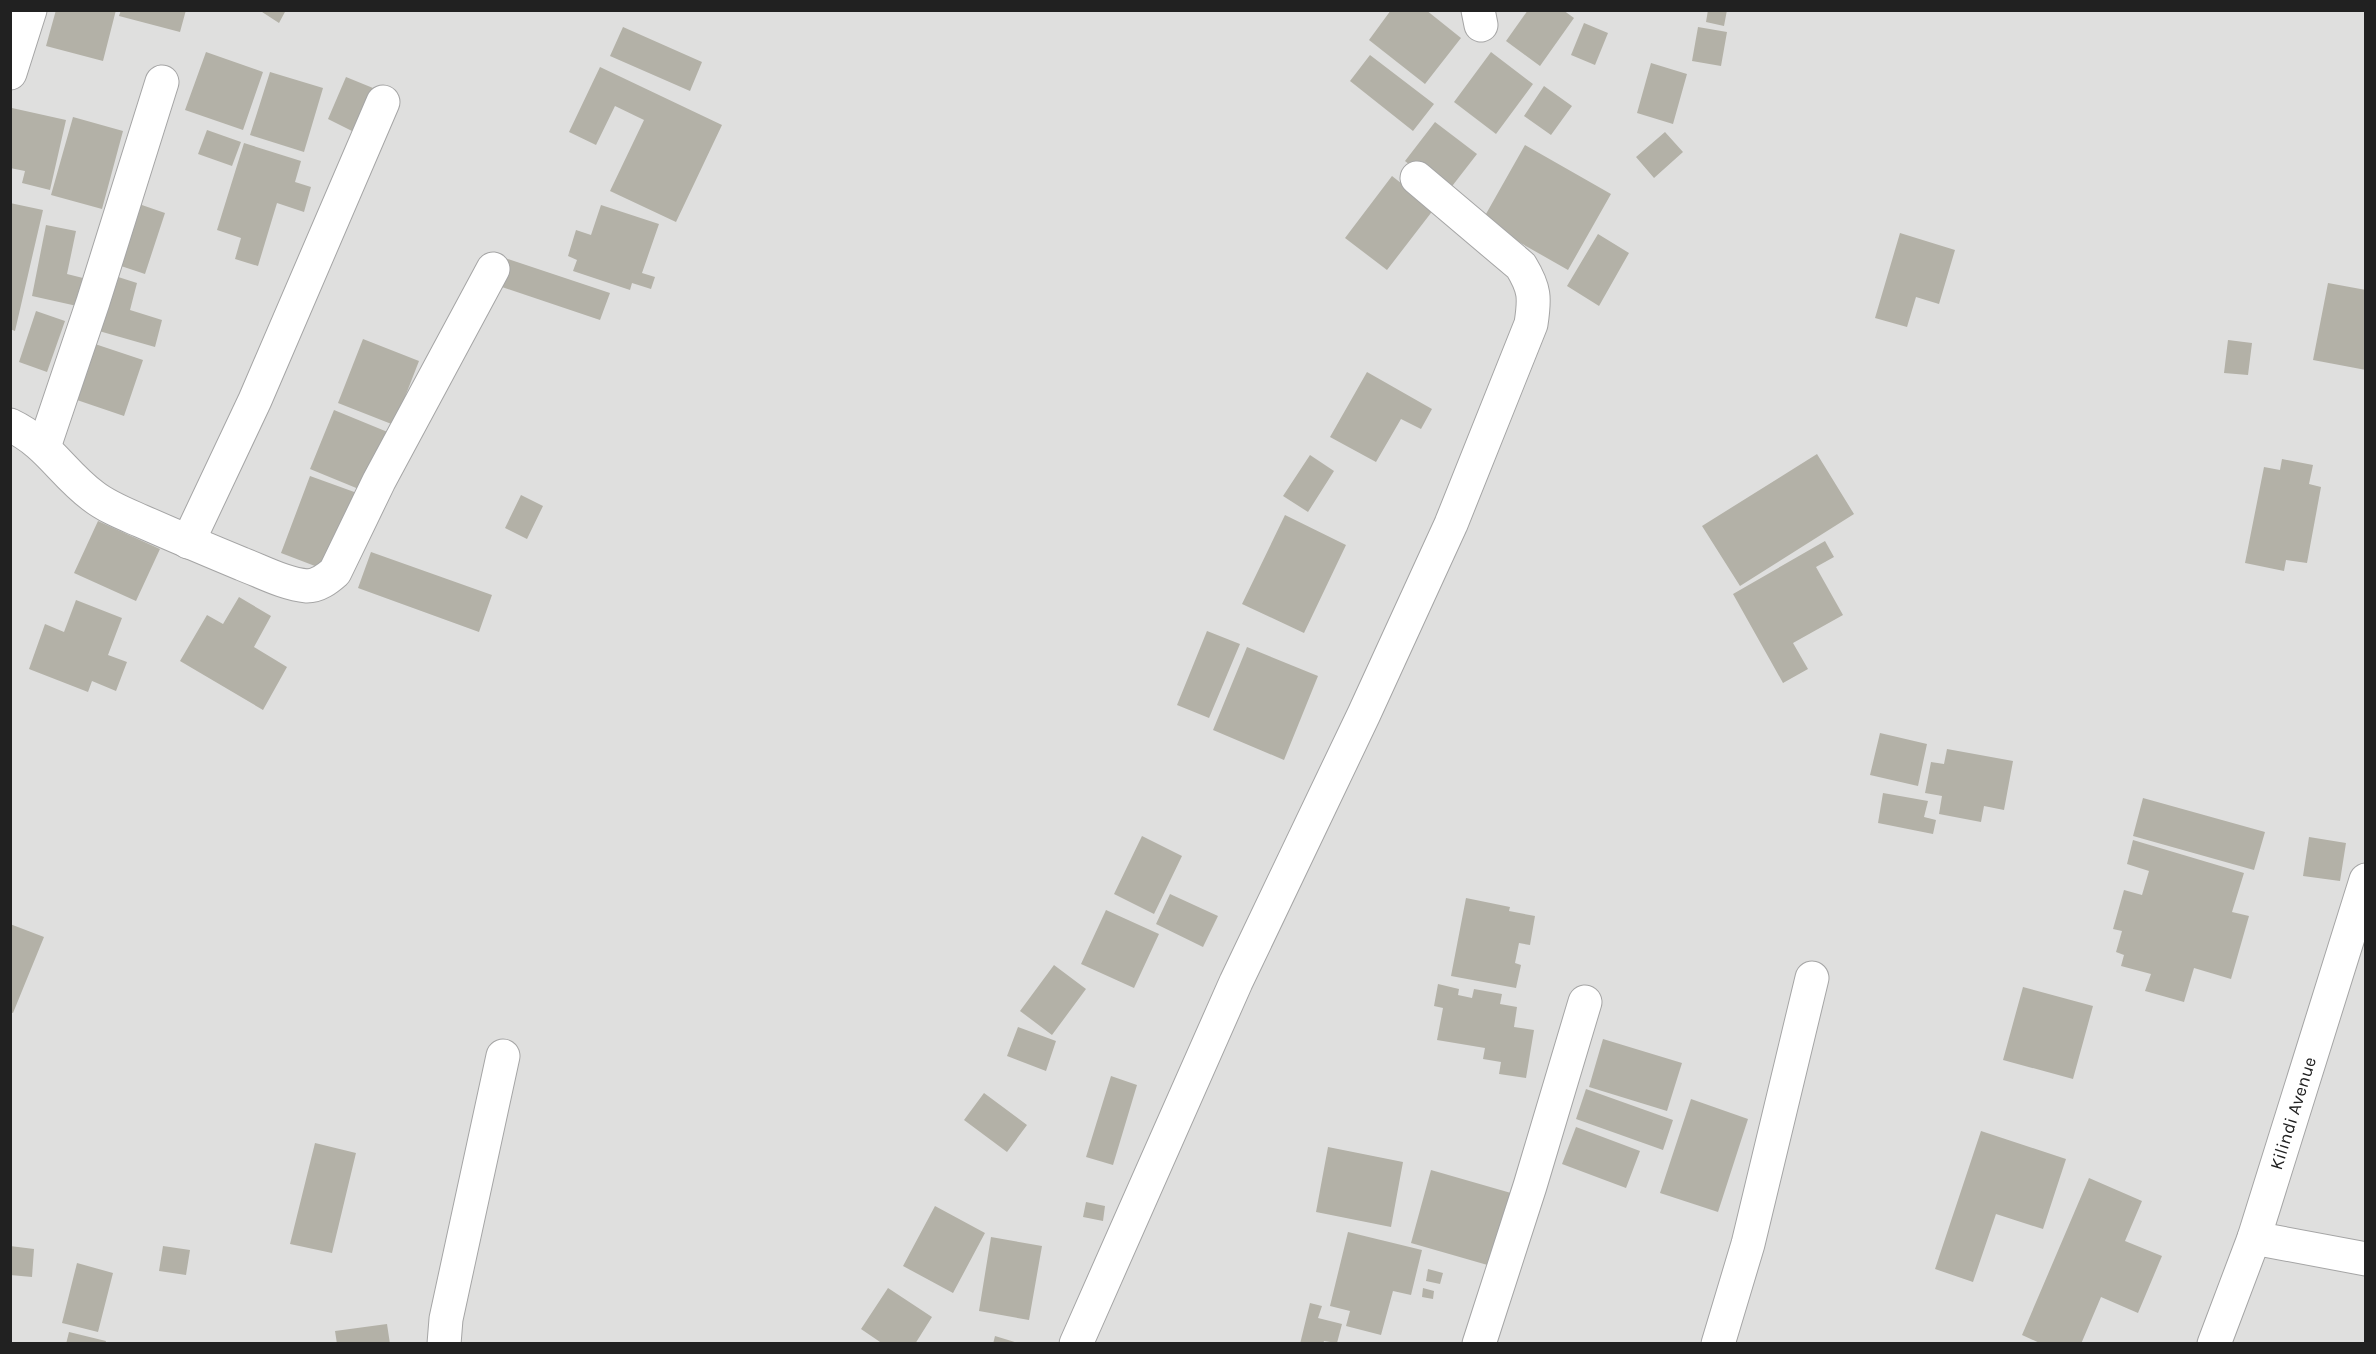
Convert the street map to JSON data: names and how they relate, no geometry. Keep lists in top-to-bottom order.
{
  "streets": {
    "street": ["Kilindi Avenue"]
  }
}
